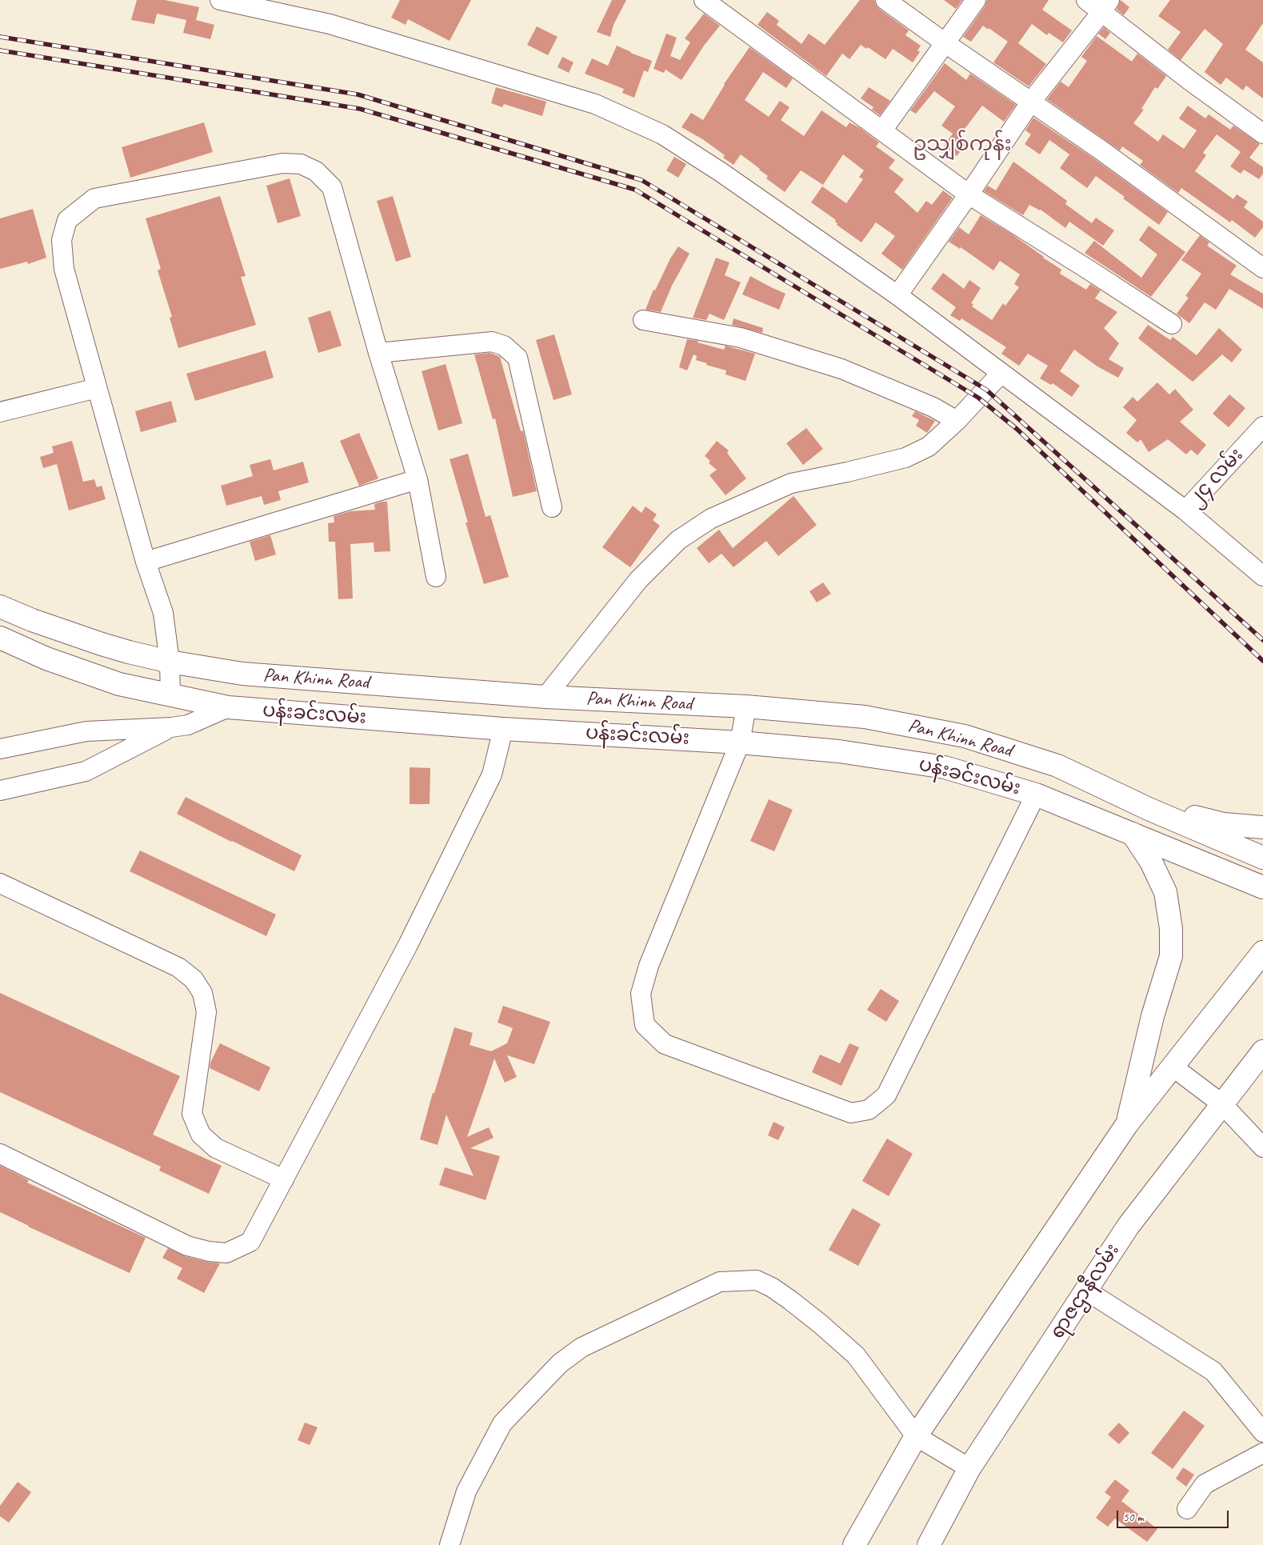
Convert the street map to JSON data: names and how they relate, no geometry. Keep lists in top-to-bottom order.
{
  "streets": {
    "main road": ["Pan Khinn Road", "ပန်းခင်းလမ်း", "ရာဇဌာနီလမ်း"],
    "street": ["၂၄ လမ်း"]
  },
  "districts": ["ဥသျှစ်ကုန်း"],
  "scale_bar": "50 m"
}
